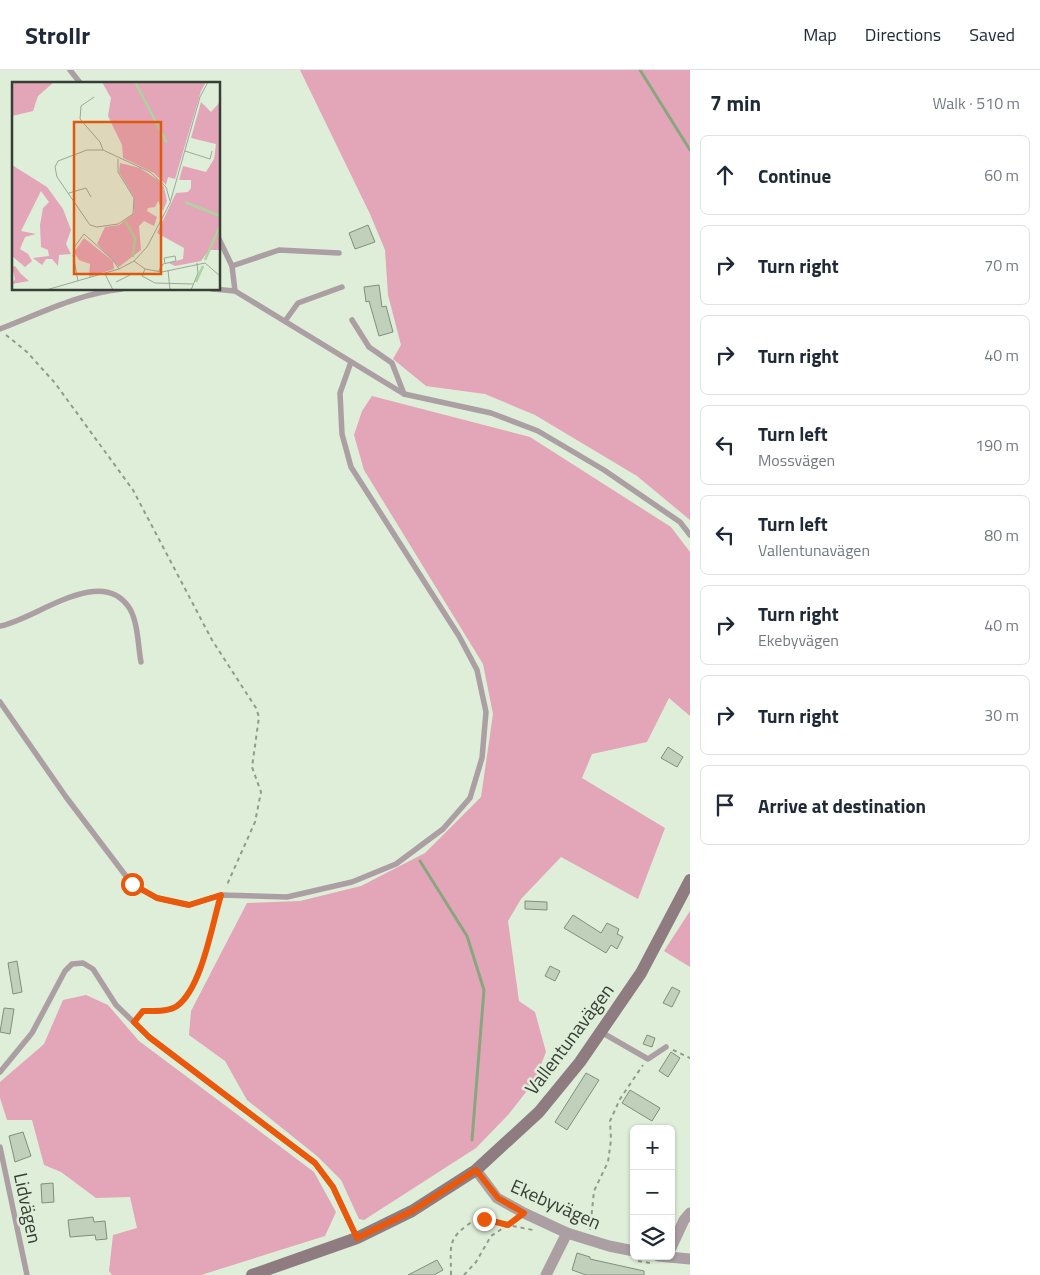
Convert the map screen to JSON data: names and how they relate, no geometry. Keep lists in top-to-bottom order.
{
  "streets": {
    "main road": ["Vallentunavägen"],
    "street": ["Ekebyvägen"],
    "lane": ["Lidvägen"]
  },
  "crossings": [
    ["Vallentunavägen", "Ekebyvägen"]
  ],
  "page": {
    "header": "Strollr",
    "nav": ["Map", "Directions", "Saved"],
    "heading": ["7 min", "Walk · 510 m"],
    "list": [
      ["Continue", "60 m"],
      ["Turn right", "70 m"],
      ["Turn right", "40 m"],
      ["Turn left", "Mossvägen", "190 m"],
      ["Turn left", "Vallentunavägen", "80 m"],
      ["Turn right", "Ekebyvägen", "40 m"],
      ["Turn right", "30 m"],
      "Arrive at destination"
    ],
    "map_buttons": ["+", "−"]
  }
}
